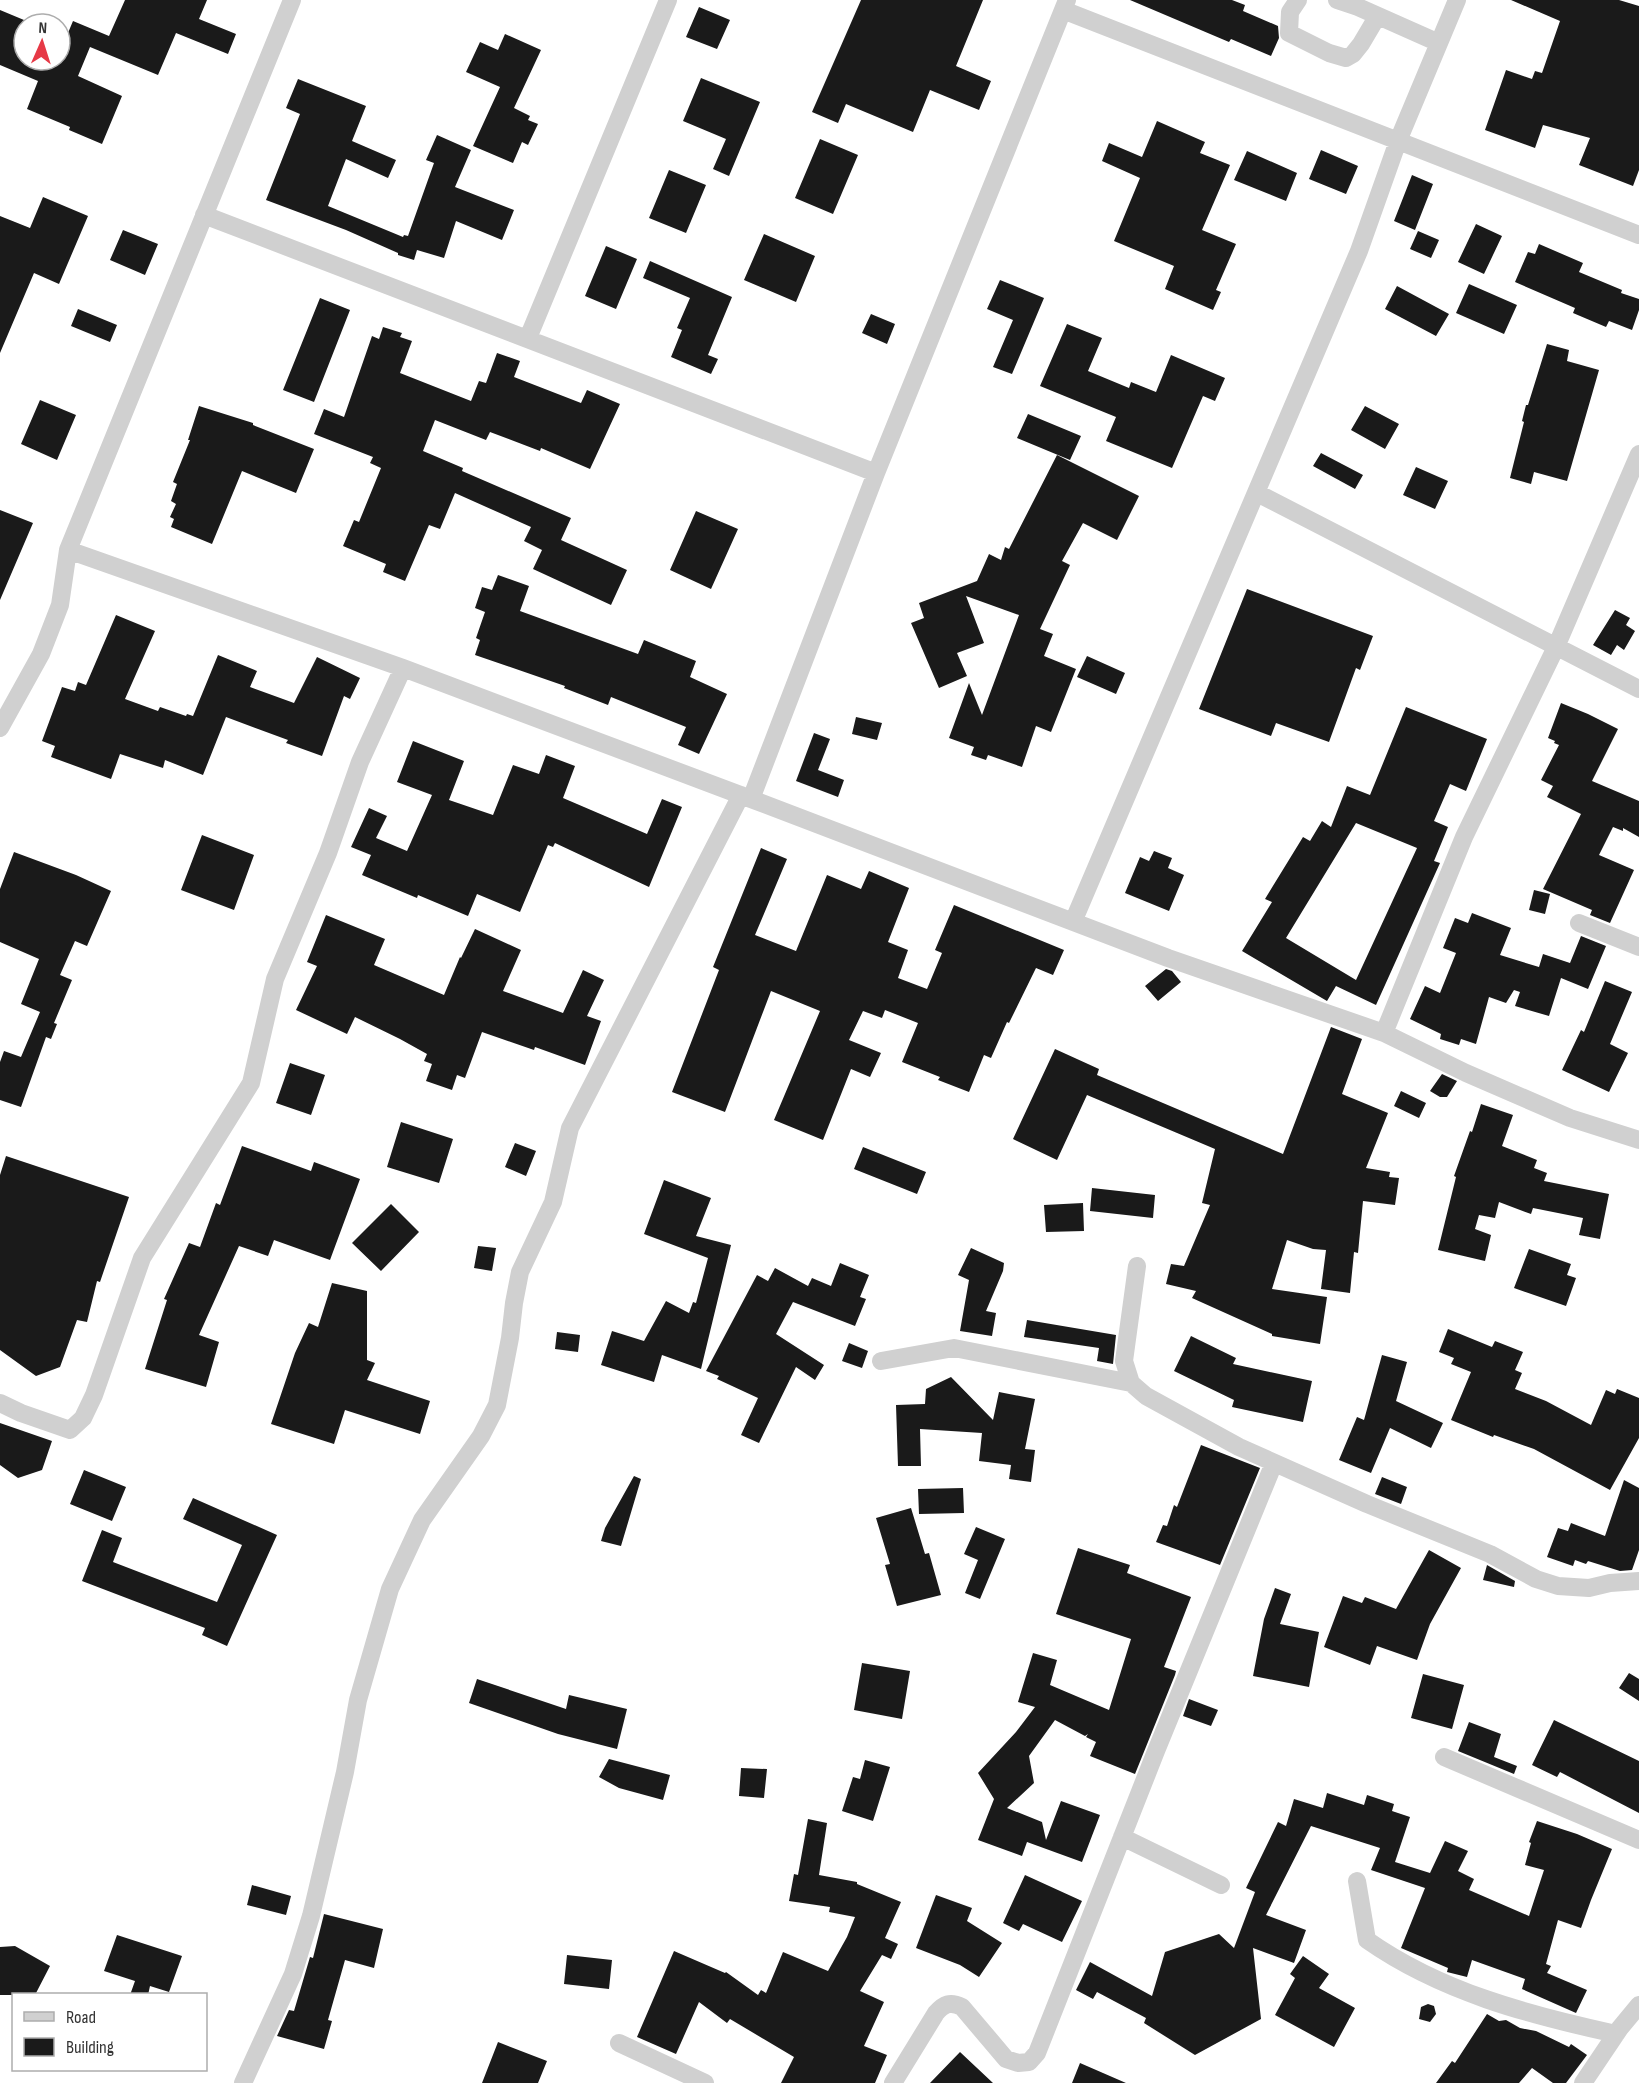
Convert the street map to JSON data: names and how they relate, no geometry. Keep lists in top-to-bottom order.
{
  "legend": ["Road", "Building"],
  "north": "top"
}
